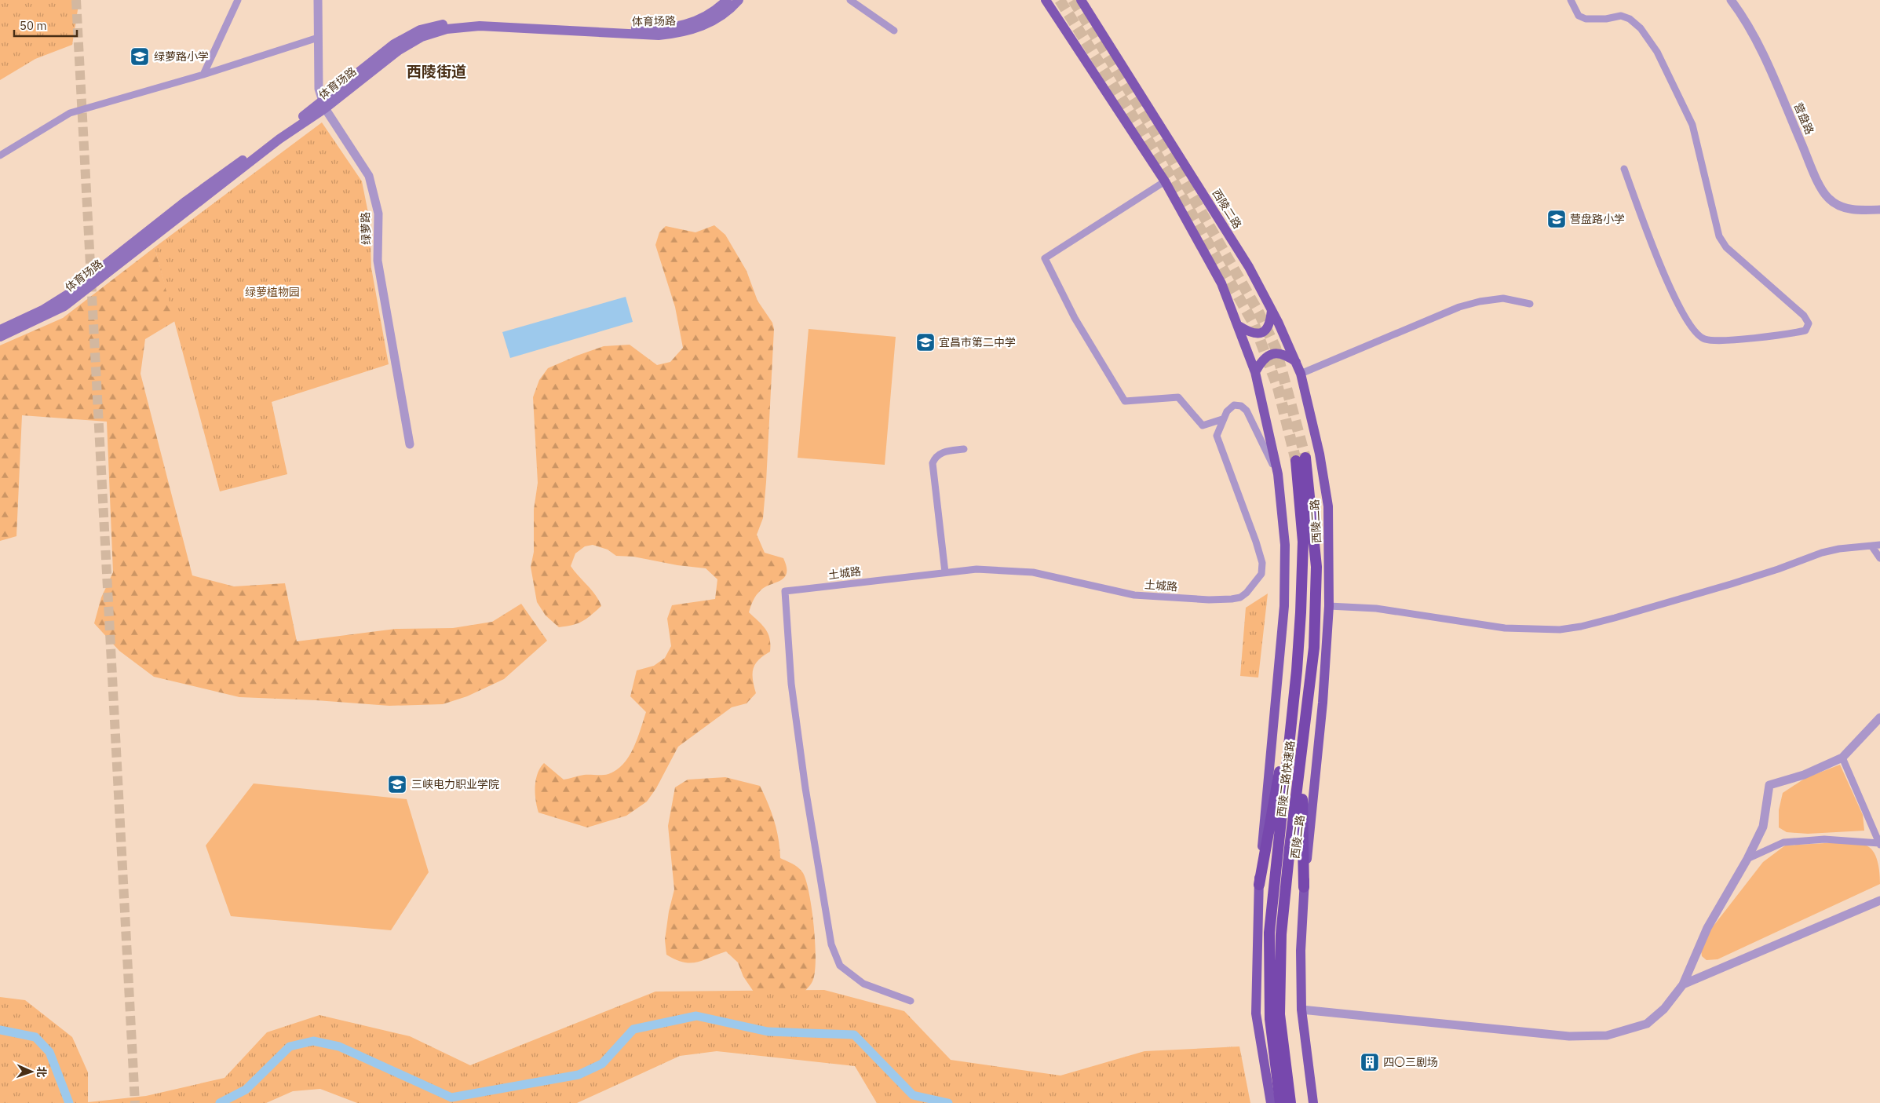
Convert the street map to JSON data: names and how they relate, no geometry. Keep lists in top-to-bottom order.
{
  "streets": {
    "highway": ["西陵二路快速路"],
    "main road": ["体育场路", "西陵二路"],
    "street": ["营盘路", "绿萝路", "土城路"]
  },
  "crossings": [
    ["体育场路", "绿萝路"]
  ],
  "districts": ["西陵街道"],
  "parks": ["绿萝植物园"],
  "places": {
    "school or university": [
      "绿萝路小学",
      "营盘路小学",
      "宜昌市第二中学",
      "三峡电力职业学院"
    ],
    "building": ["四〇三剧场"]
  },
  "scale_bar": "50 m",
  "north": "right"
}
